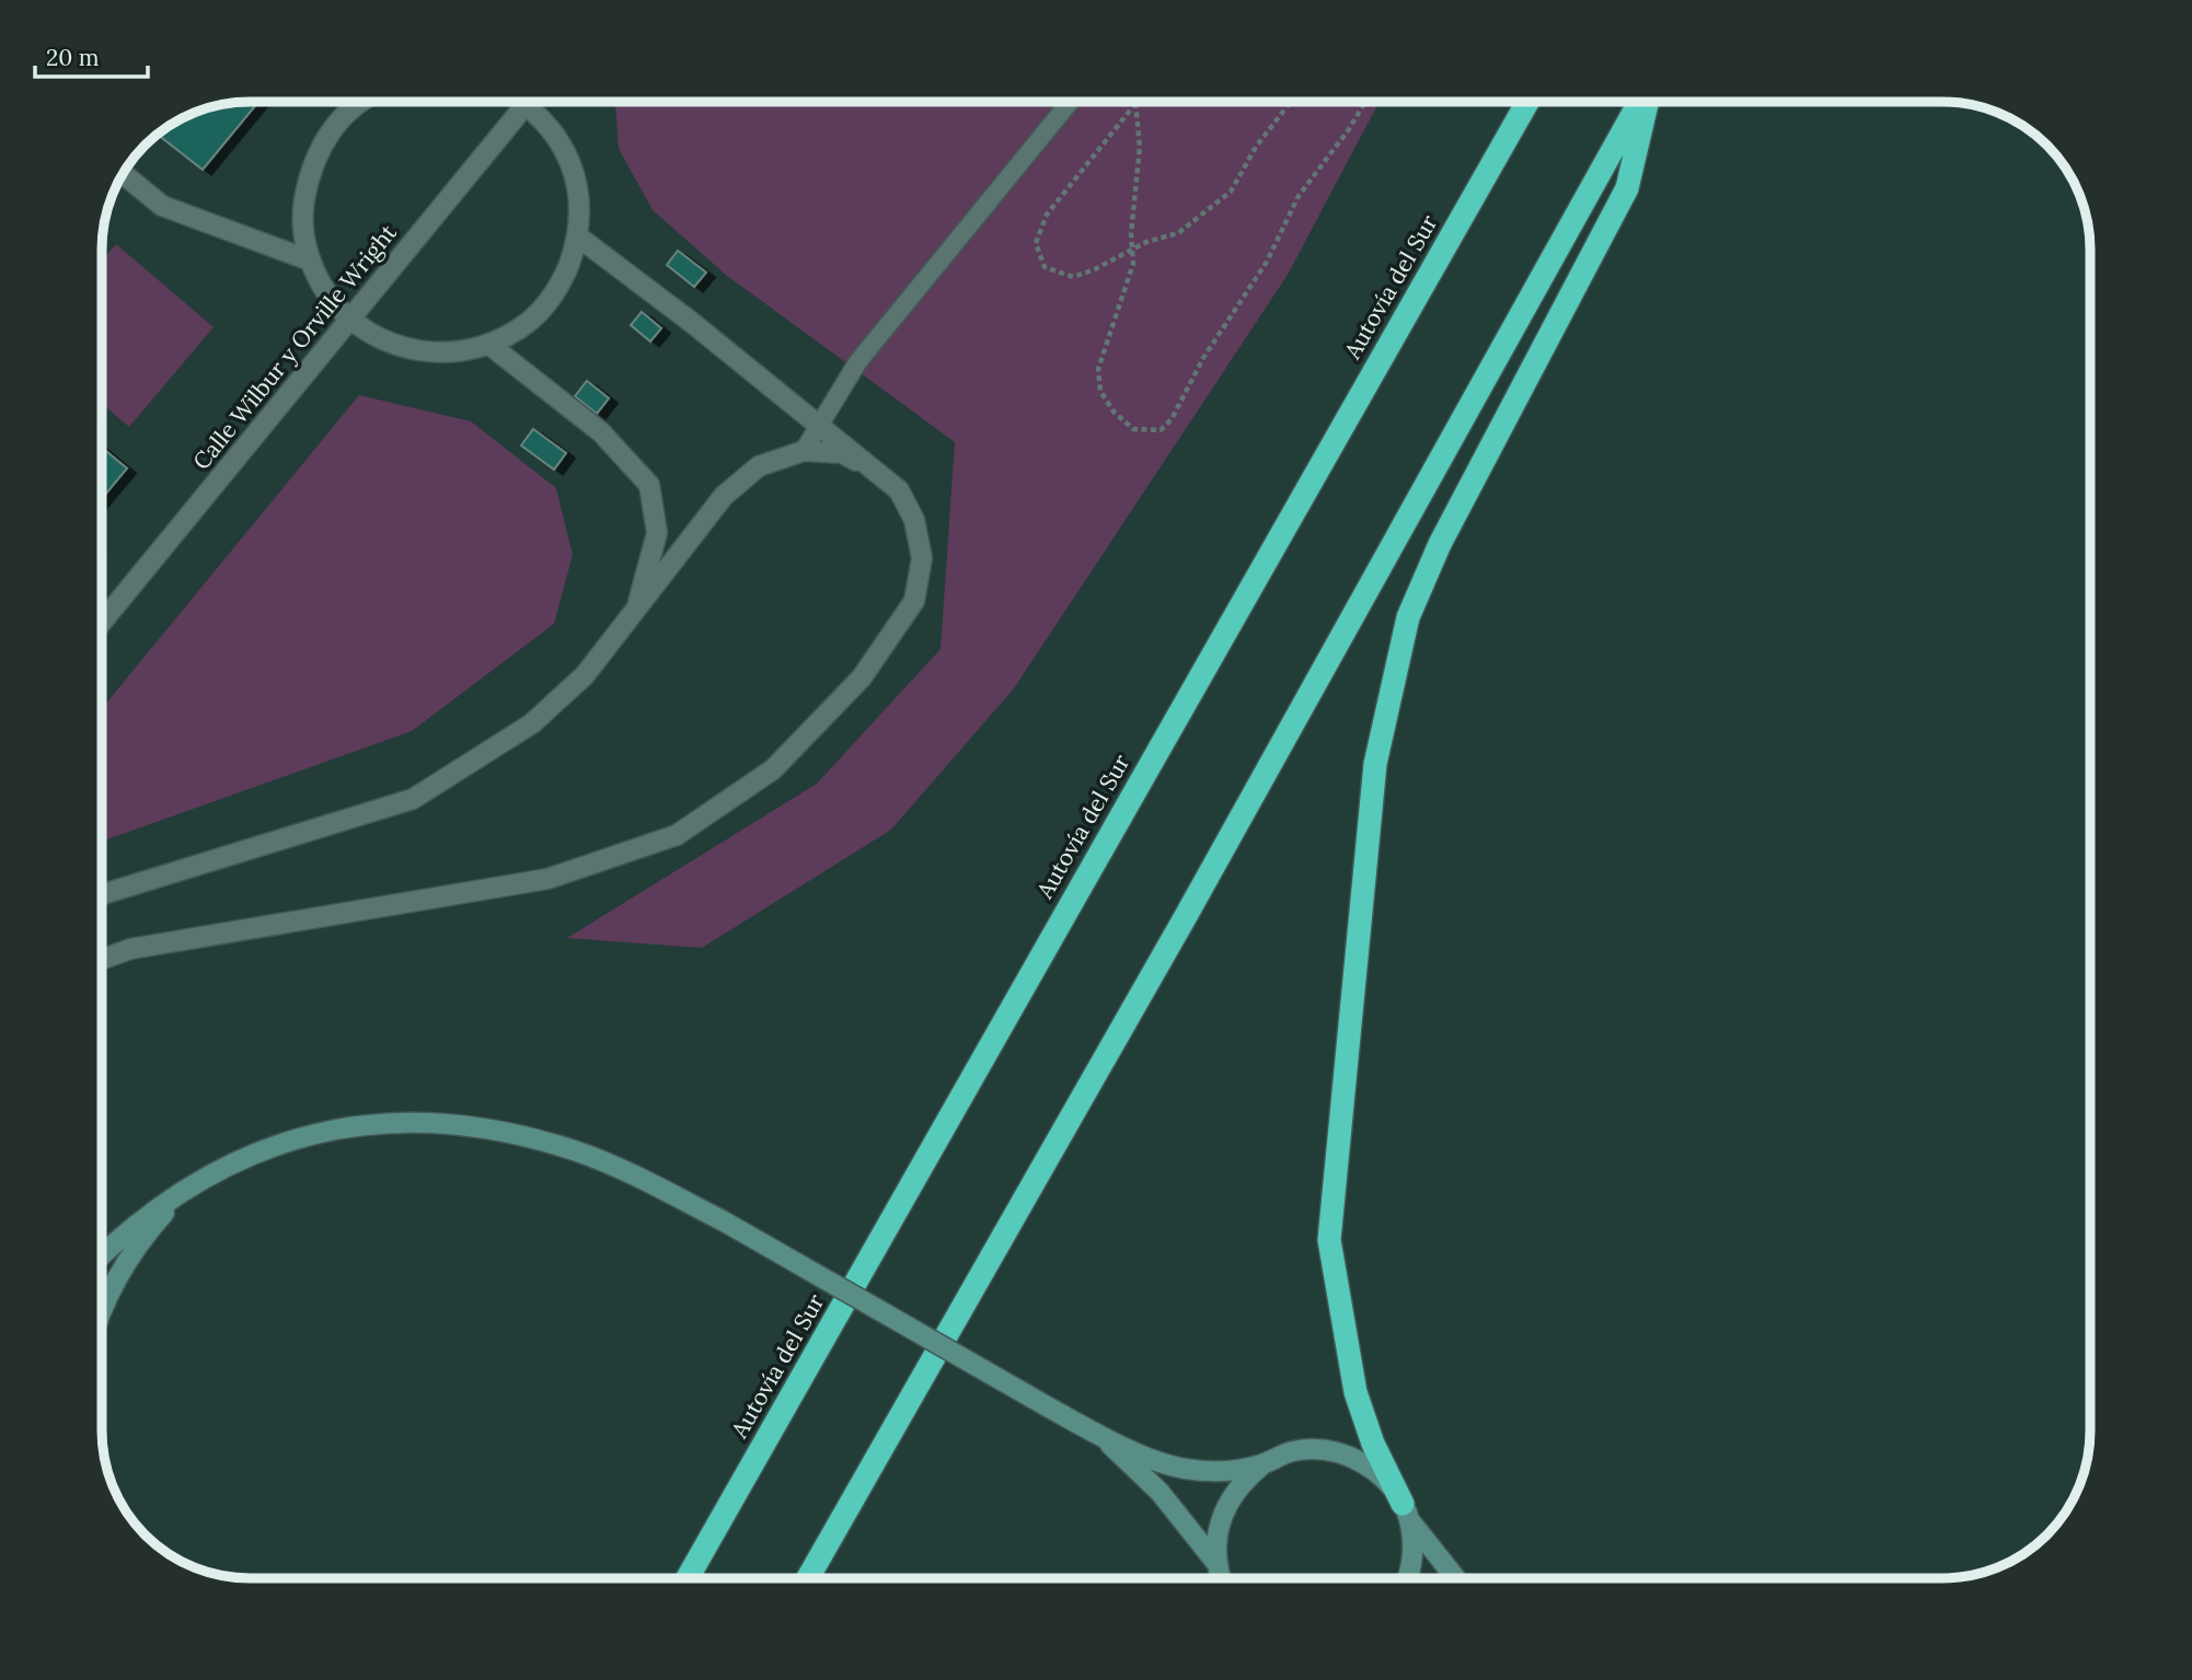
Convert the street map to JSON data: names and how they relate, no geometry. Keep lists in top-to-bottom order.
{
  "streets": {
    "highway": ["Autovía del Sur"],
    "street": ["Calle Wilbur y Orville Wright"]
  },
  "scale_bar": "20 m"
}
